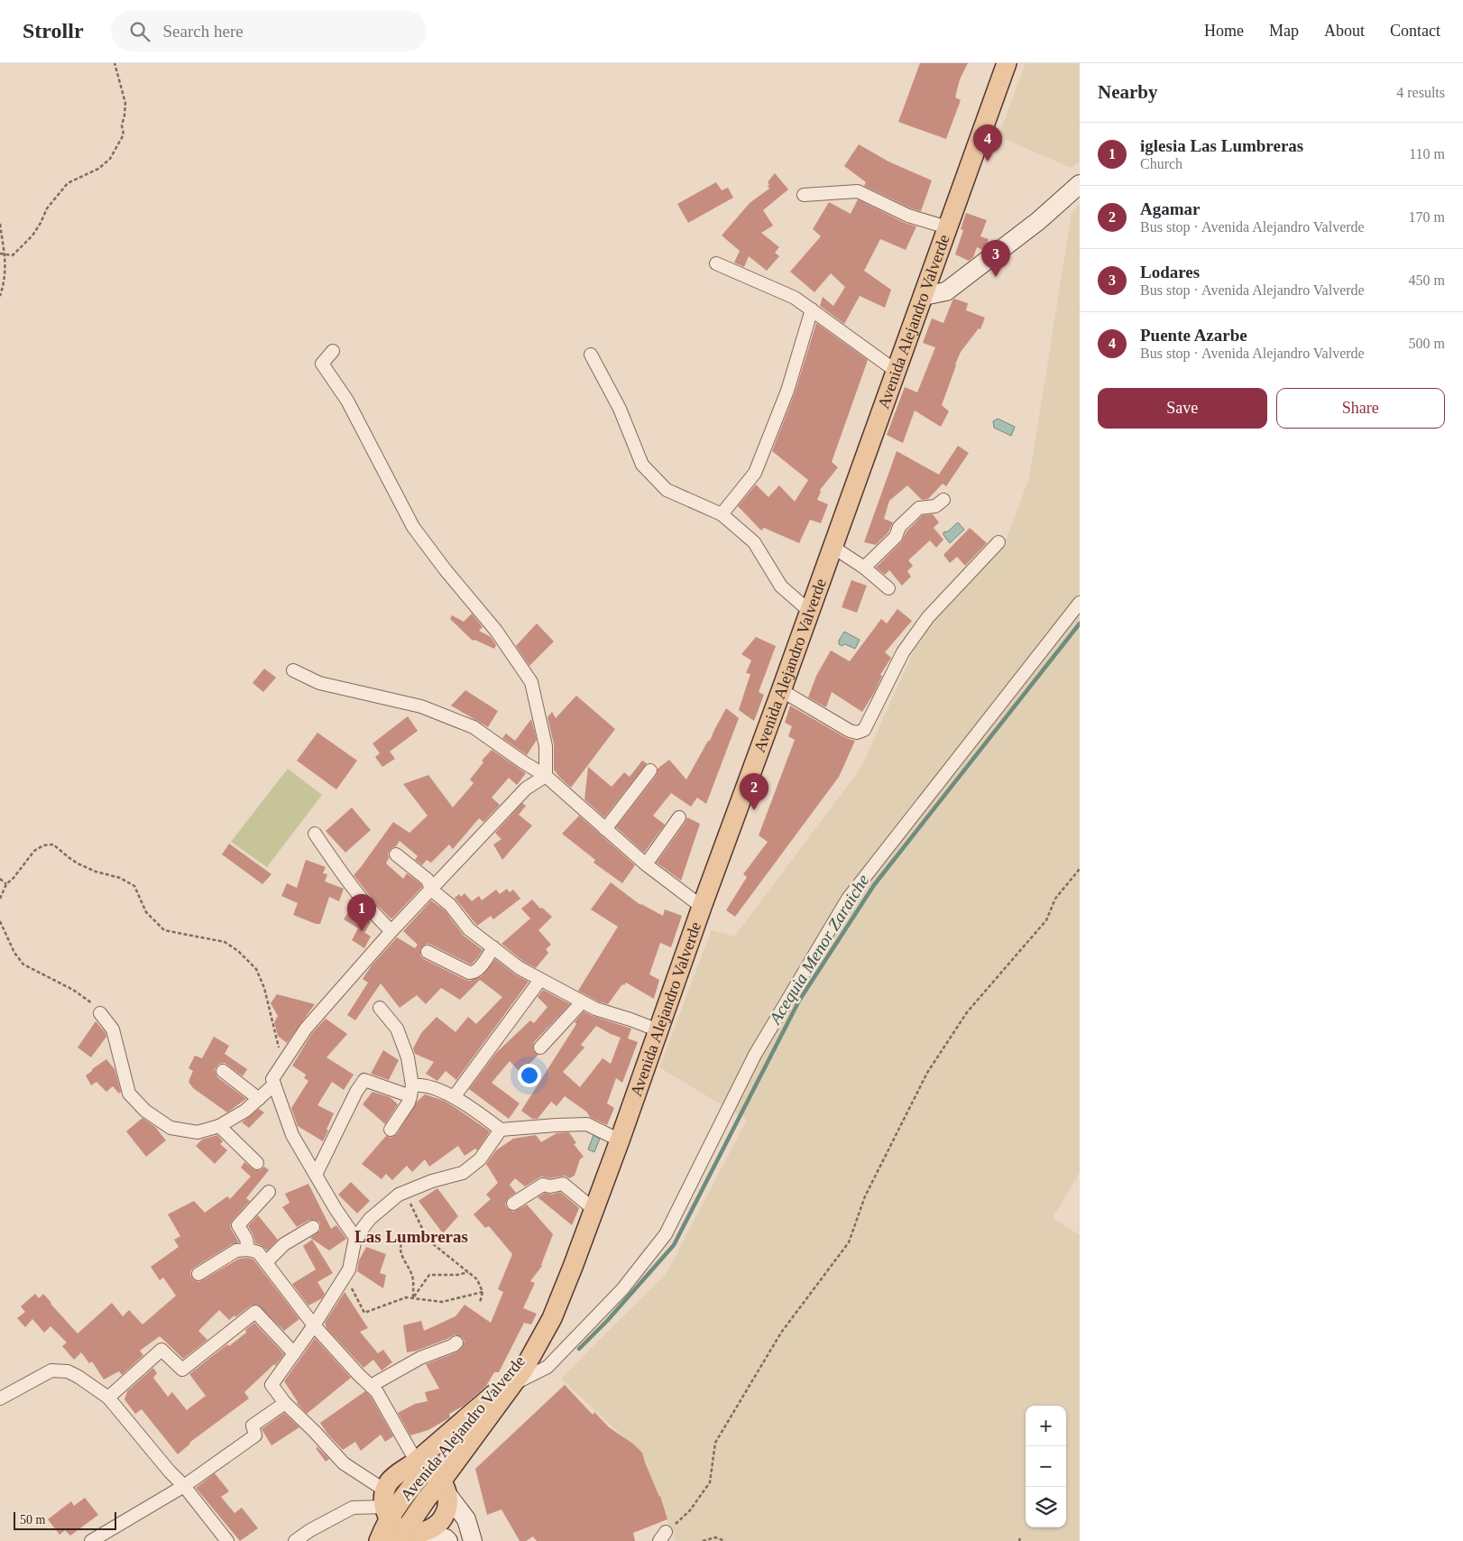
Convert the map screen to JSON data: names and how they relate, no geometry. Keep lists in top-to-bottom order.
{
  "streets": {
    "main road": ["Avenida Alejandro Valverde"]
  },
  "districts": ["Las Lumbreras"],
  "water": ["Acequia Menor Zaraiche"],
  "scale_bar": "50 m",
  "page": {
    "header": "Strollr",
    "search": "Search here",
    "nav": [
      "Home",
      "Map",
      "About",
      "Contact"
    ],
    "heading": ["Nearby", "4 results"],
    "list": [
      {
        "mark": "1",
        "name": "iglesia Las Lumbreras",
        "note": "Church",
        "value": "110 m"
      },
      {
        "mark": "2",
        "name": "Agamar",
        "note": "Bus stop · Avenida Alejandro Valverde",
        "value": "170 m"
      },
      {
        "mark": "3",
        "name": "Lodares",
        "note": "Bus stop · Avenida Alejandro Valverde",
        "value": "450 m"
      },
      {
        "mark": "4",
        "name": "Puente Azarbe",
        "note": "Bus stop · Avenida Alejandro Valverde",
        "value": "500 m"
      }
    ],
    "pins": [
      "4",
      "3",
      "2",
      "1"
    ],
    "buttons": ["Save", "Share"],
    "map_buttons": ["+", "−"],
    "scale": "50 m"
  }
}
